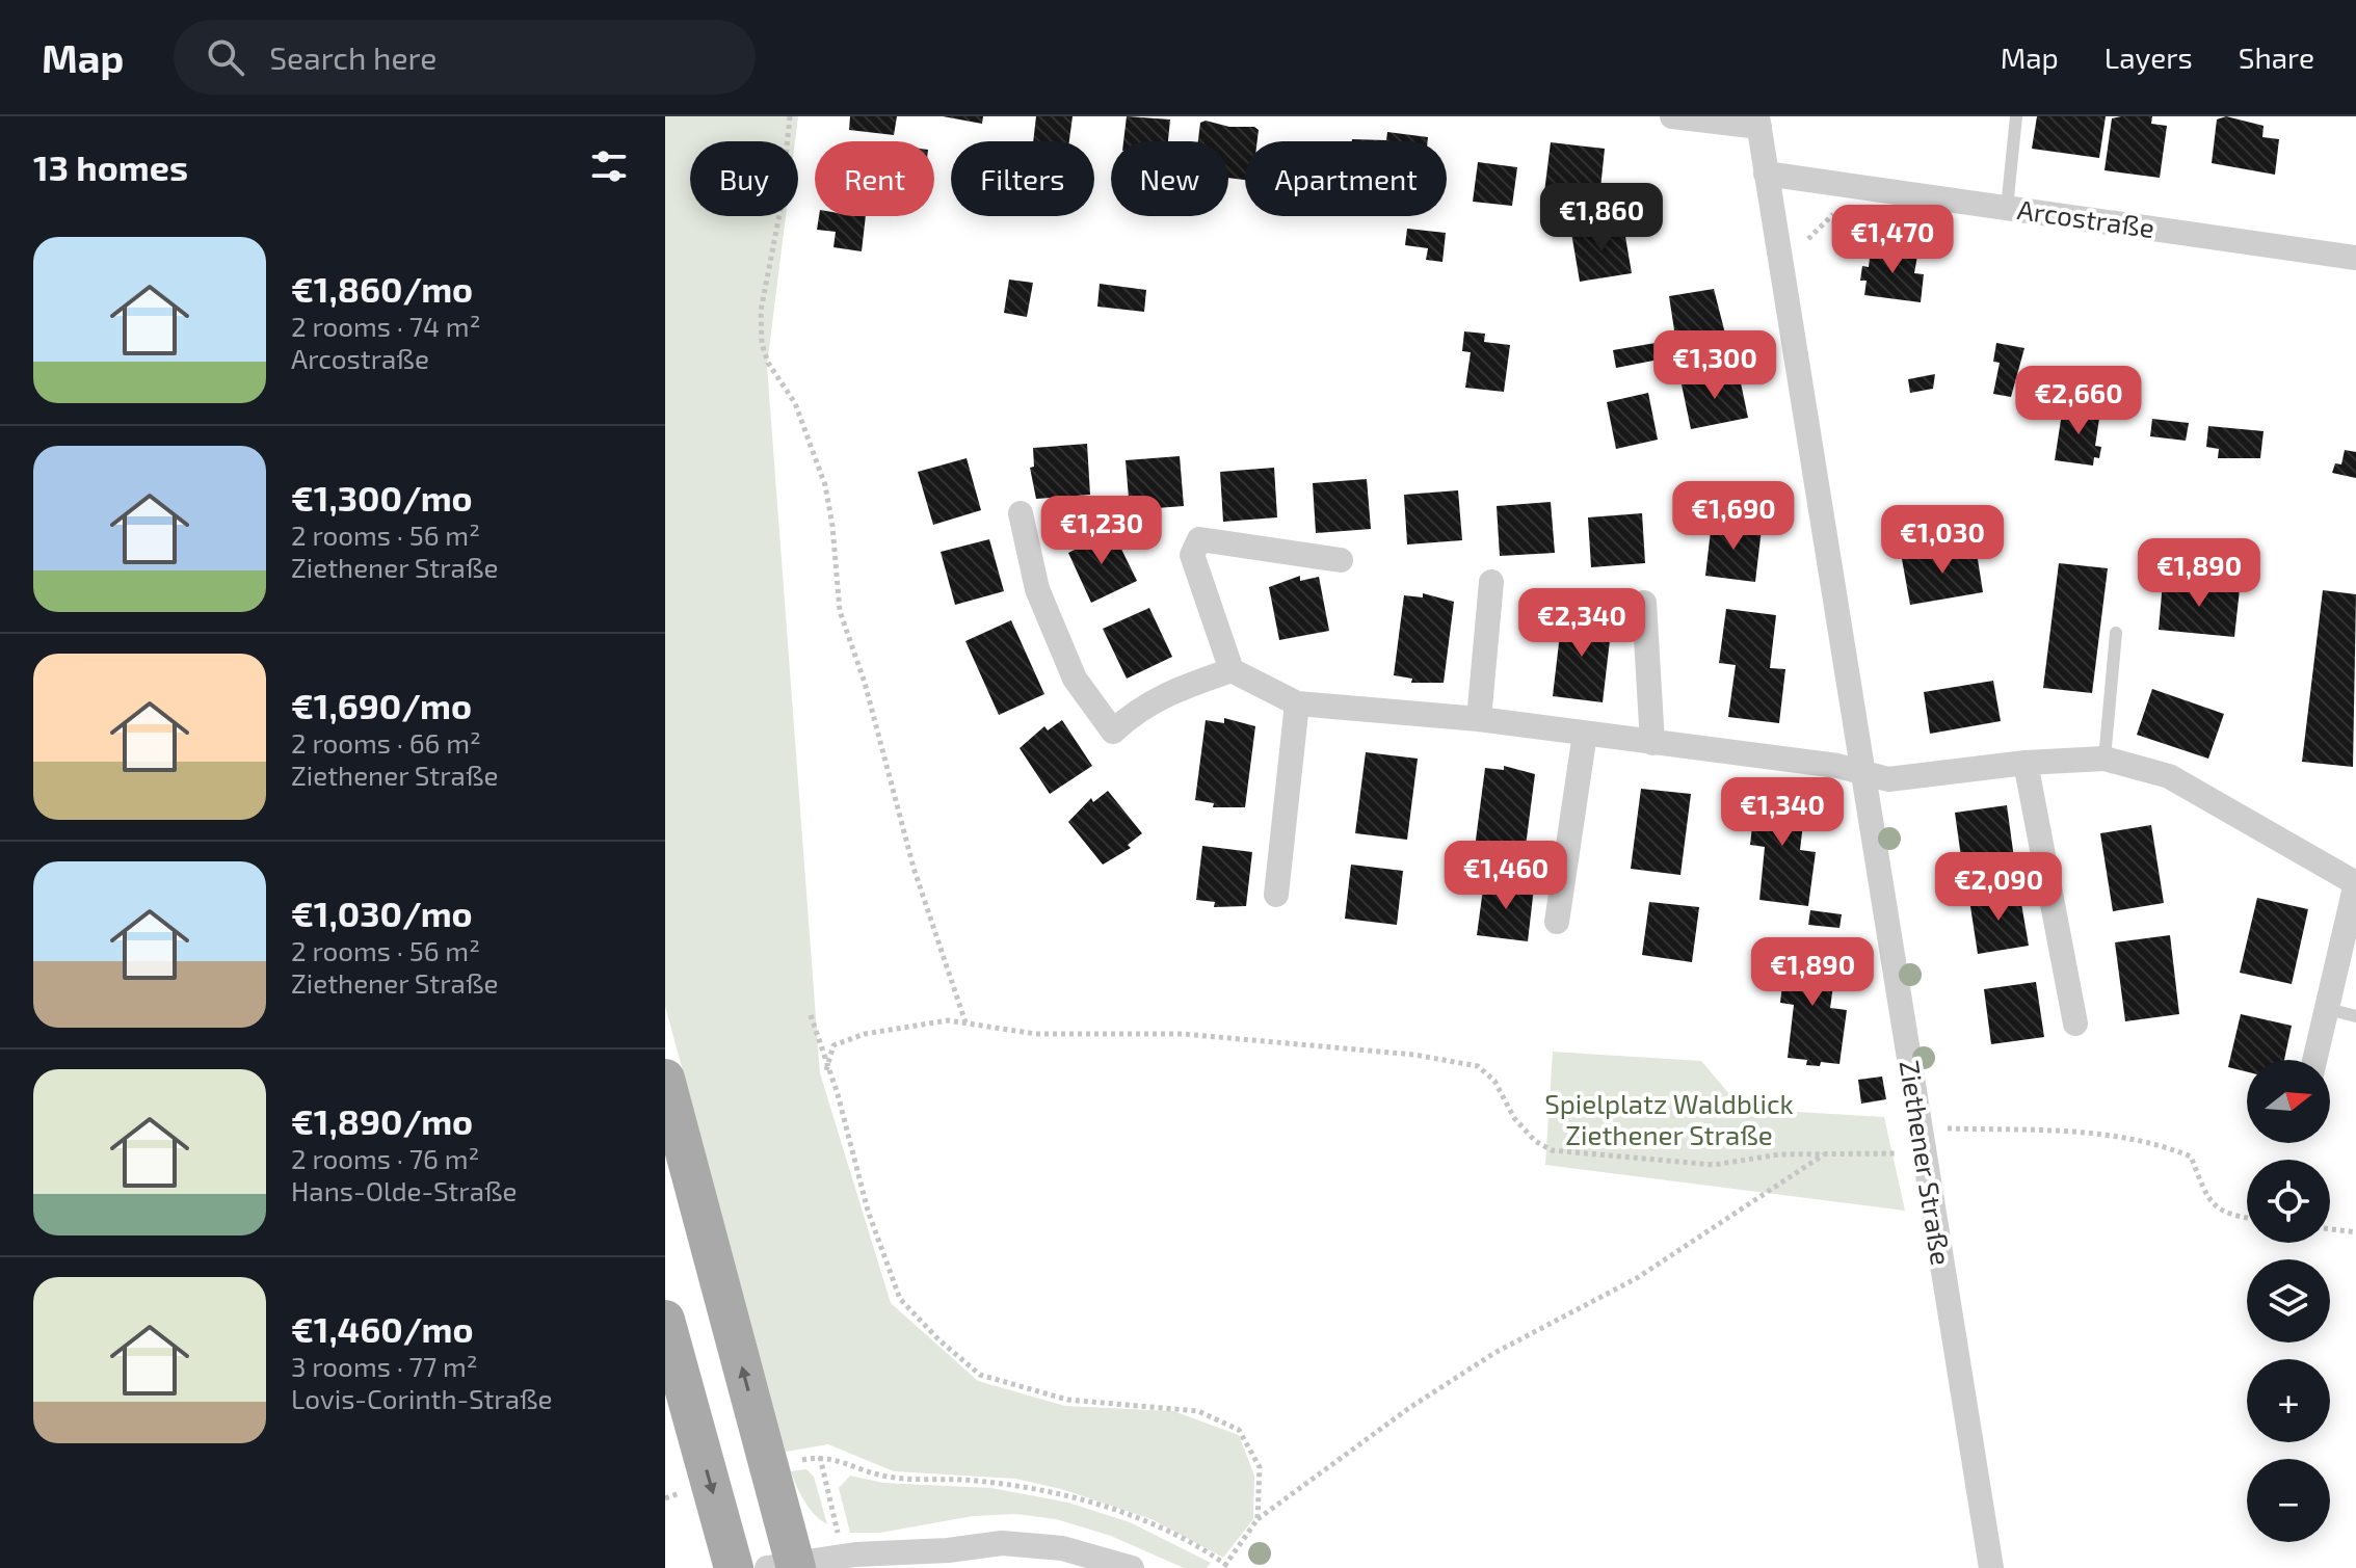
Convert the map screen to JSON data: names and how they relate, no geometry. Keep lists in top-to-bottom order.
{
  "streets": {
    "street": ["Arcostraße", "Ziethener Straße"]
  },
  "crossings": [
    ["Arcostraße", "Ziethener Straße"]
  ],
  "parks": ["Spielplatz Waldblick Ziethener Straße"],
  "north": "right",
  "page": {
    "header": "Map",
    "search": "Search here",
    "nav": ["Map", "Layers", "Share"],
    "heading": "13 homes",
    "chip": [
      "Buy",
      "Rent",
      "Filters",
      "New",
      "Apartment"
    ],
    "price": [
      "€1,860",
      "€1,470",
      "€1,300",
      "€2,660",
      "€1,690",
      "€1,230",
      "€1,030",
      "€1,890",
      "€2,340",
      "€1,340",
      "€1,460",
      "€2,090",
      "€1,890"
    ],
    "list": [
      {
        "name": "€1,860/mo",
        "note": "2 rooms · 74 m² · Arcostraße"
      },
      {
        "name": "€1,300/mo",
        "note": "2 rooms · 56 m² · Ziethener Straße"
      },
      {
        "name": "€1,690/mo",
        "note": "2 rooms · 66 m² · Ziethener Straße"
      },
      {
        "name": "€1,030/mo",
        "note": "2 rooms · 56 m² · Ziethener Straße"
      },
      {
        "name": "€1,890/mo",
        "note": "2 rooms · 76 m² · Hans-Olde-Straße"
      },
      {
        "name": "€1,460/mo",
        "note": "3 rooms · 77 m² · Lovis-Corinth-Straße"
      }
    ],
    "map_buttons": ["+", "−"]
  }
}
